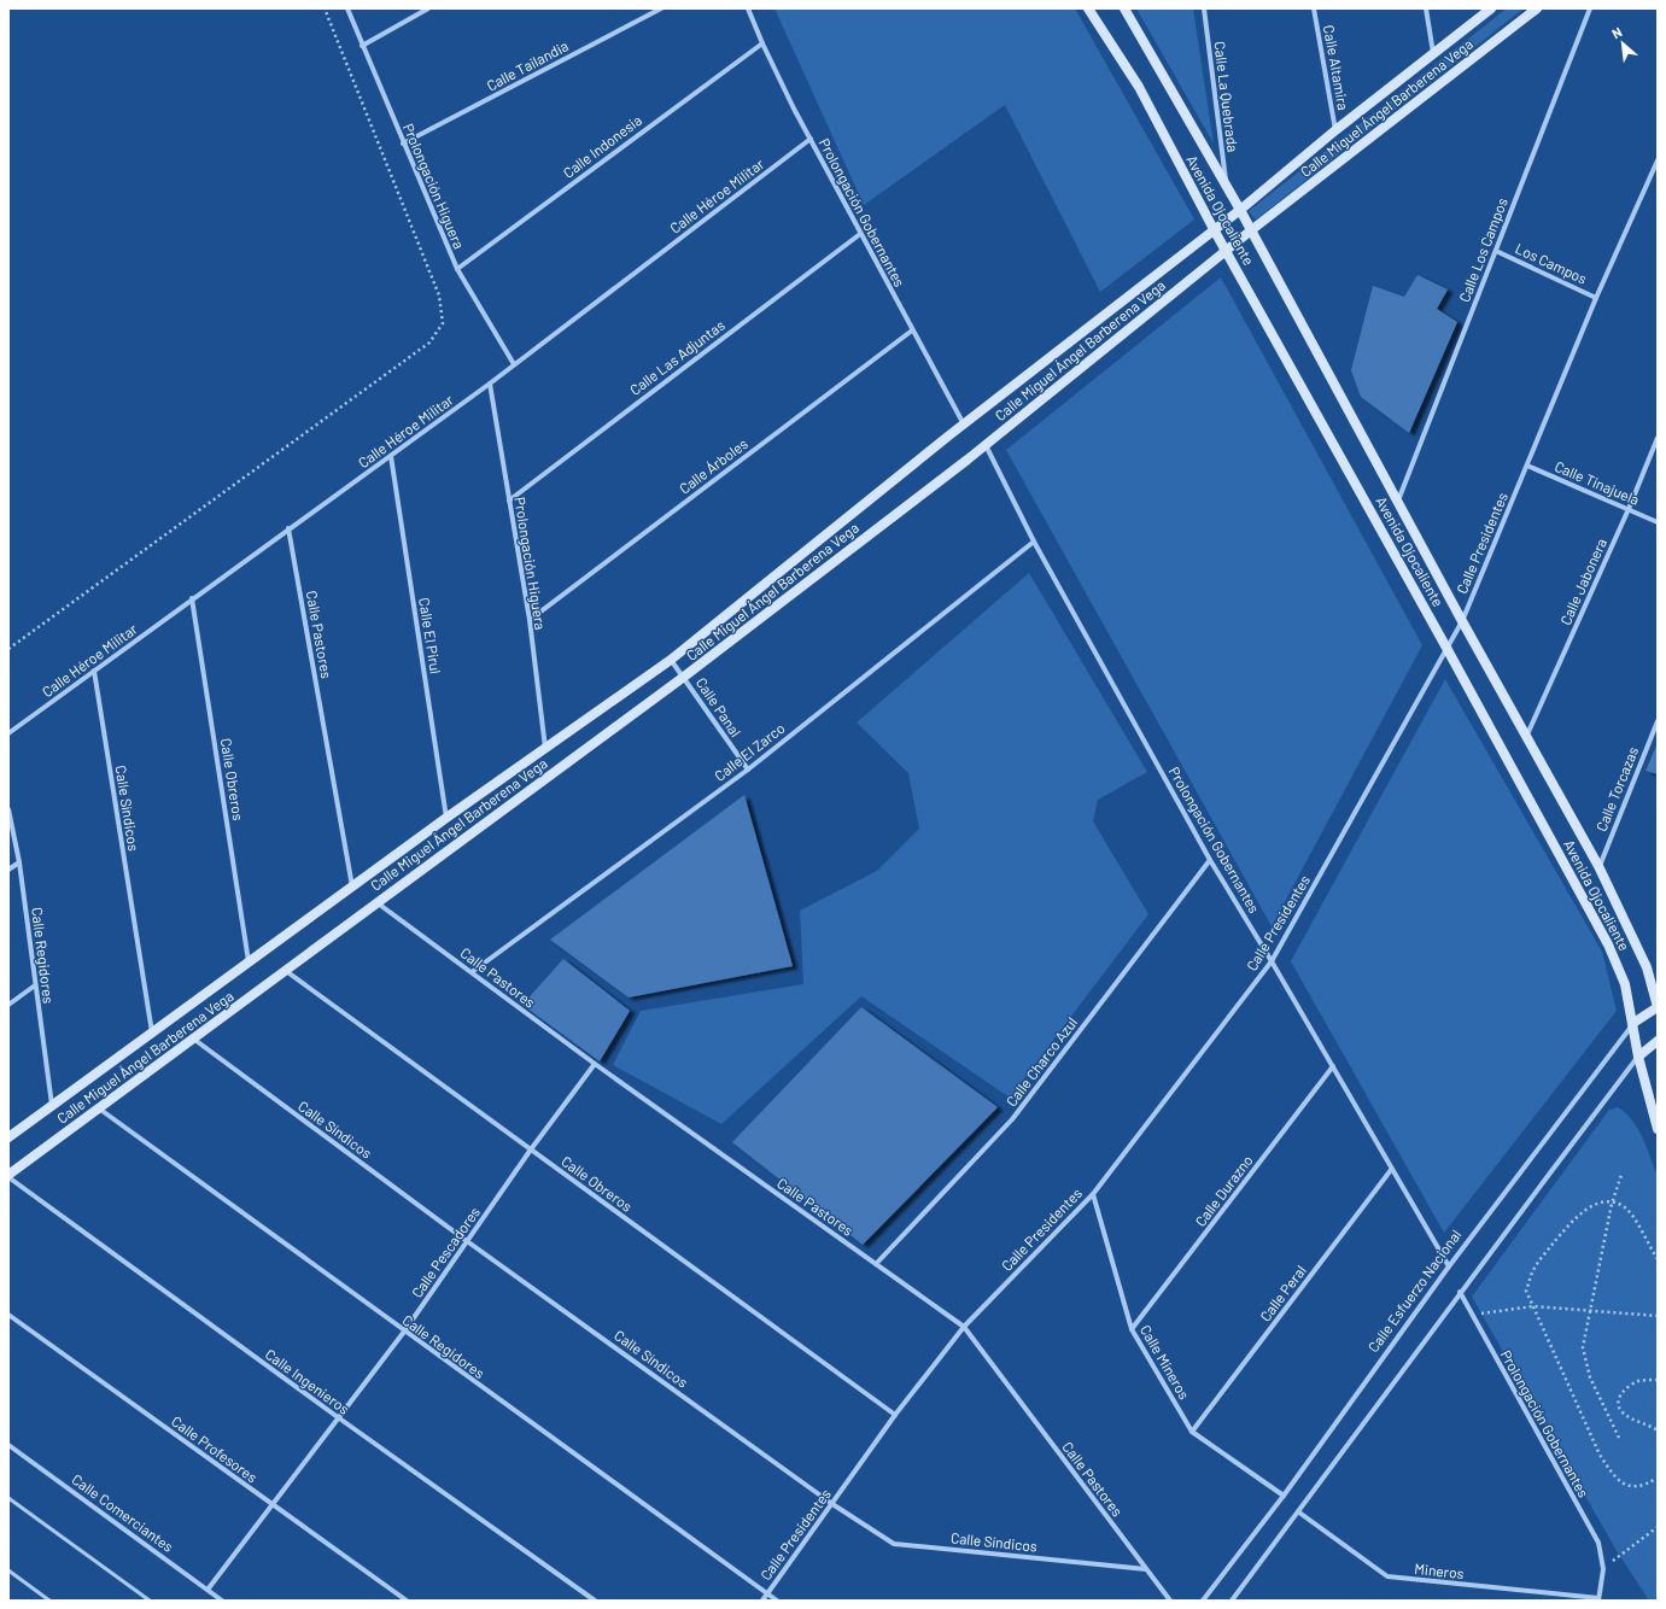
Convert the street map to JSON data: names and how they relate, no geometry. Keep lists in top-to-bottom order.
{
  "streets": {
    "street": [
      "Calle Tailandia",
      "Calle Altamira",
      "Calle La Quebrada",
      "Calle Miguel Ángel Barberena Vega",
      "Calle Indonesia",
      "Prolongación Higuera",
      "Calle Héroe Militar",
      "Avenida Ojocaliente",
      "Prolongación Gobernantes",
      "Calle Los Campos",
      "Los Campos",
      "Calle Las Adjuntas",
      "Calle Árboles",
      "Calle Tinajuela",
      "Calle Presidentes",
      "Calle Jabonera",
      "Calle Pastores",
      "Calle El Pirul",
      "Calle Panal",
      "Calle El Zarco",
      "Calle Obreros",
      "Calle Torcazas",
      "Calle Síndicos",
      "Calle Regidores",
      "Calle Charco Azul",
      "Calle Durazno",
      "Calle Pescadores",
      "Calle Esfuerzo Nacional",
      "Calle Peral",
      "Calle Mineros",
      "Calle Ingenieros",
      "Calle Profesores",
      "Calle Comerciantes",
      "Mineros"
    ]
  },
  "crossings": [
    ["Calle Tailandia", "Prolongación Higuera"],
    ["Calle Altamira", "Calle Miguel Ángel Barberena Vega"],
    ["Calle La Quebrada", "Avenida Ojocaliente"],
    ["Calle Miguel Ángel Barberena Vega", "Prolongación Higuera"],
    ["Calle Miguel Ángel Barberena Vega", "Avenida Ojocaliente"],
    ["Calle Miguel Ángel Barberena Vega", "Prolongación Gobernantes"],
    ["Calle Miguel Ángel Barberena Vega", "Calle Pastores"],
    ["Calle Miguel Ángel Barberena Vega", "Calle El Pirul"],
    ["Calle Miguel Ángel Barberena Vega", "Calle Panal"],
    ["Calle Miguel Ángel Barberena Vega", "Calle Obreros"],
    ["Calle Miguel Ángel Barberena Vega", "Calle Síndicos"],
    ["Calle Miguel Ángel Barberena Vega", "Calle Regidores"],
    ["Calle Miguel Ángel Barberena Vega", "Calle Ingenieros"],
    ["Calle Indonesia", "Prolongación Higuera"],
    ["Calle Indonesia", "Prolongación Gobernantes"],
    ["Prolongación Higuera", "Calle Héroe Militar"],
    ["Prolongación Higuera", "Calle Las Adjuntas"],
    ["Prolongación Higuera", "Calle Árboles"],
    ["Calle Héroe Militar", "Prolongación Gobernantes"],
    ["Calle Héroe Militar", "Calle Pastores"],
    ["Calle Héroe Militar", "Calle El Pirul"],
    ["Calle Héroe Militar", "Calle Obreros"],
    ["Calle Héroe Militar", "Calle Síndicos"],
    ["Avenida Ojocaliente", "Calle Los Campos"],
    ["Avenida Ojocaliente", "Calle Presidentes"],
    ["Avenida Ojocaliente", "Calle Jabonera"],
    ["Avenida Ojocaliente", "Calle Torcazas"],
    ["Avenida Ojocaliente", "Calle Esfuerzo Nacional"],
    ["Prolongación Gobernantes", "Calle Las Adjuntas"],
    ["Prolongación Gobernantes", "Calle Árboles"],
    ["Prolongación Gobernantes", "Calle Presidentes"],
    ["Prolongación Gobernantes", "Calle El Zarco"],
    ["Prolongación Gobernantes", "Calle Charco Azul"],
    ["Prolongación Gobernantes", "Calle Durazno"],
    ["Prolongación Gobernantes", "Calle Esfuerzo Nacional"],
    ["Prolongación Gobernantes", "Calle Peral"],
    ["Calle Los Campos", "Los Campos"],
    ["Los Campos", "Calle Presidentes"],
    ["Calle Tinajuela", "Calle Presidentes"],
    ["Calle Tinajuela", "Calle Jabonera"],
    ["Calle Presidentes", "Calle Pastores"],
    ["Calle Presidentes", "Calle Obreros"],
    ["Calle Presidentes", "Calle Síndicos"],
    ["Calle Presidentes", "Calle Regidores"],
    ["Calle Presidentes", "Calle Mineros"],
    ["Calle Pastores", "Calle El Zarco"],
    ["Calle Pastores", "Calle Síndicos"],
    ["Calle Pastores", "Calle Charco Azul"],
    ["Calle Pastores", "Calle Pescadores"],
    ["Calle Panal", "Calle El Zarco"],
    ["Calle Obreros", "Calle Pescadores"],
    ["Calle Síndicos", "Calle Pescadores"],
    ["Calle Regidores", "Calle Pescadores"],
    ["Calle Durazno", "Calle Mineros"],
    ["Calle Pescadores", "Calle Ingenieros"],
    ["Calle Pescadores", "Calle Profesores"],
    ["Calle Pescadores", "Calle Comerciantes"],
    ["Calle Esfuerzo Nacional", "Calle Mineros"],
    ["Calle Peral", "Calle Mineros"]
  ],
  "north": "top left"
}
